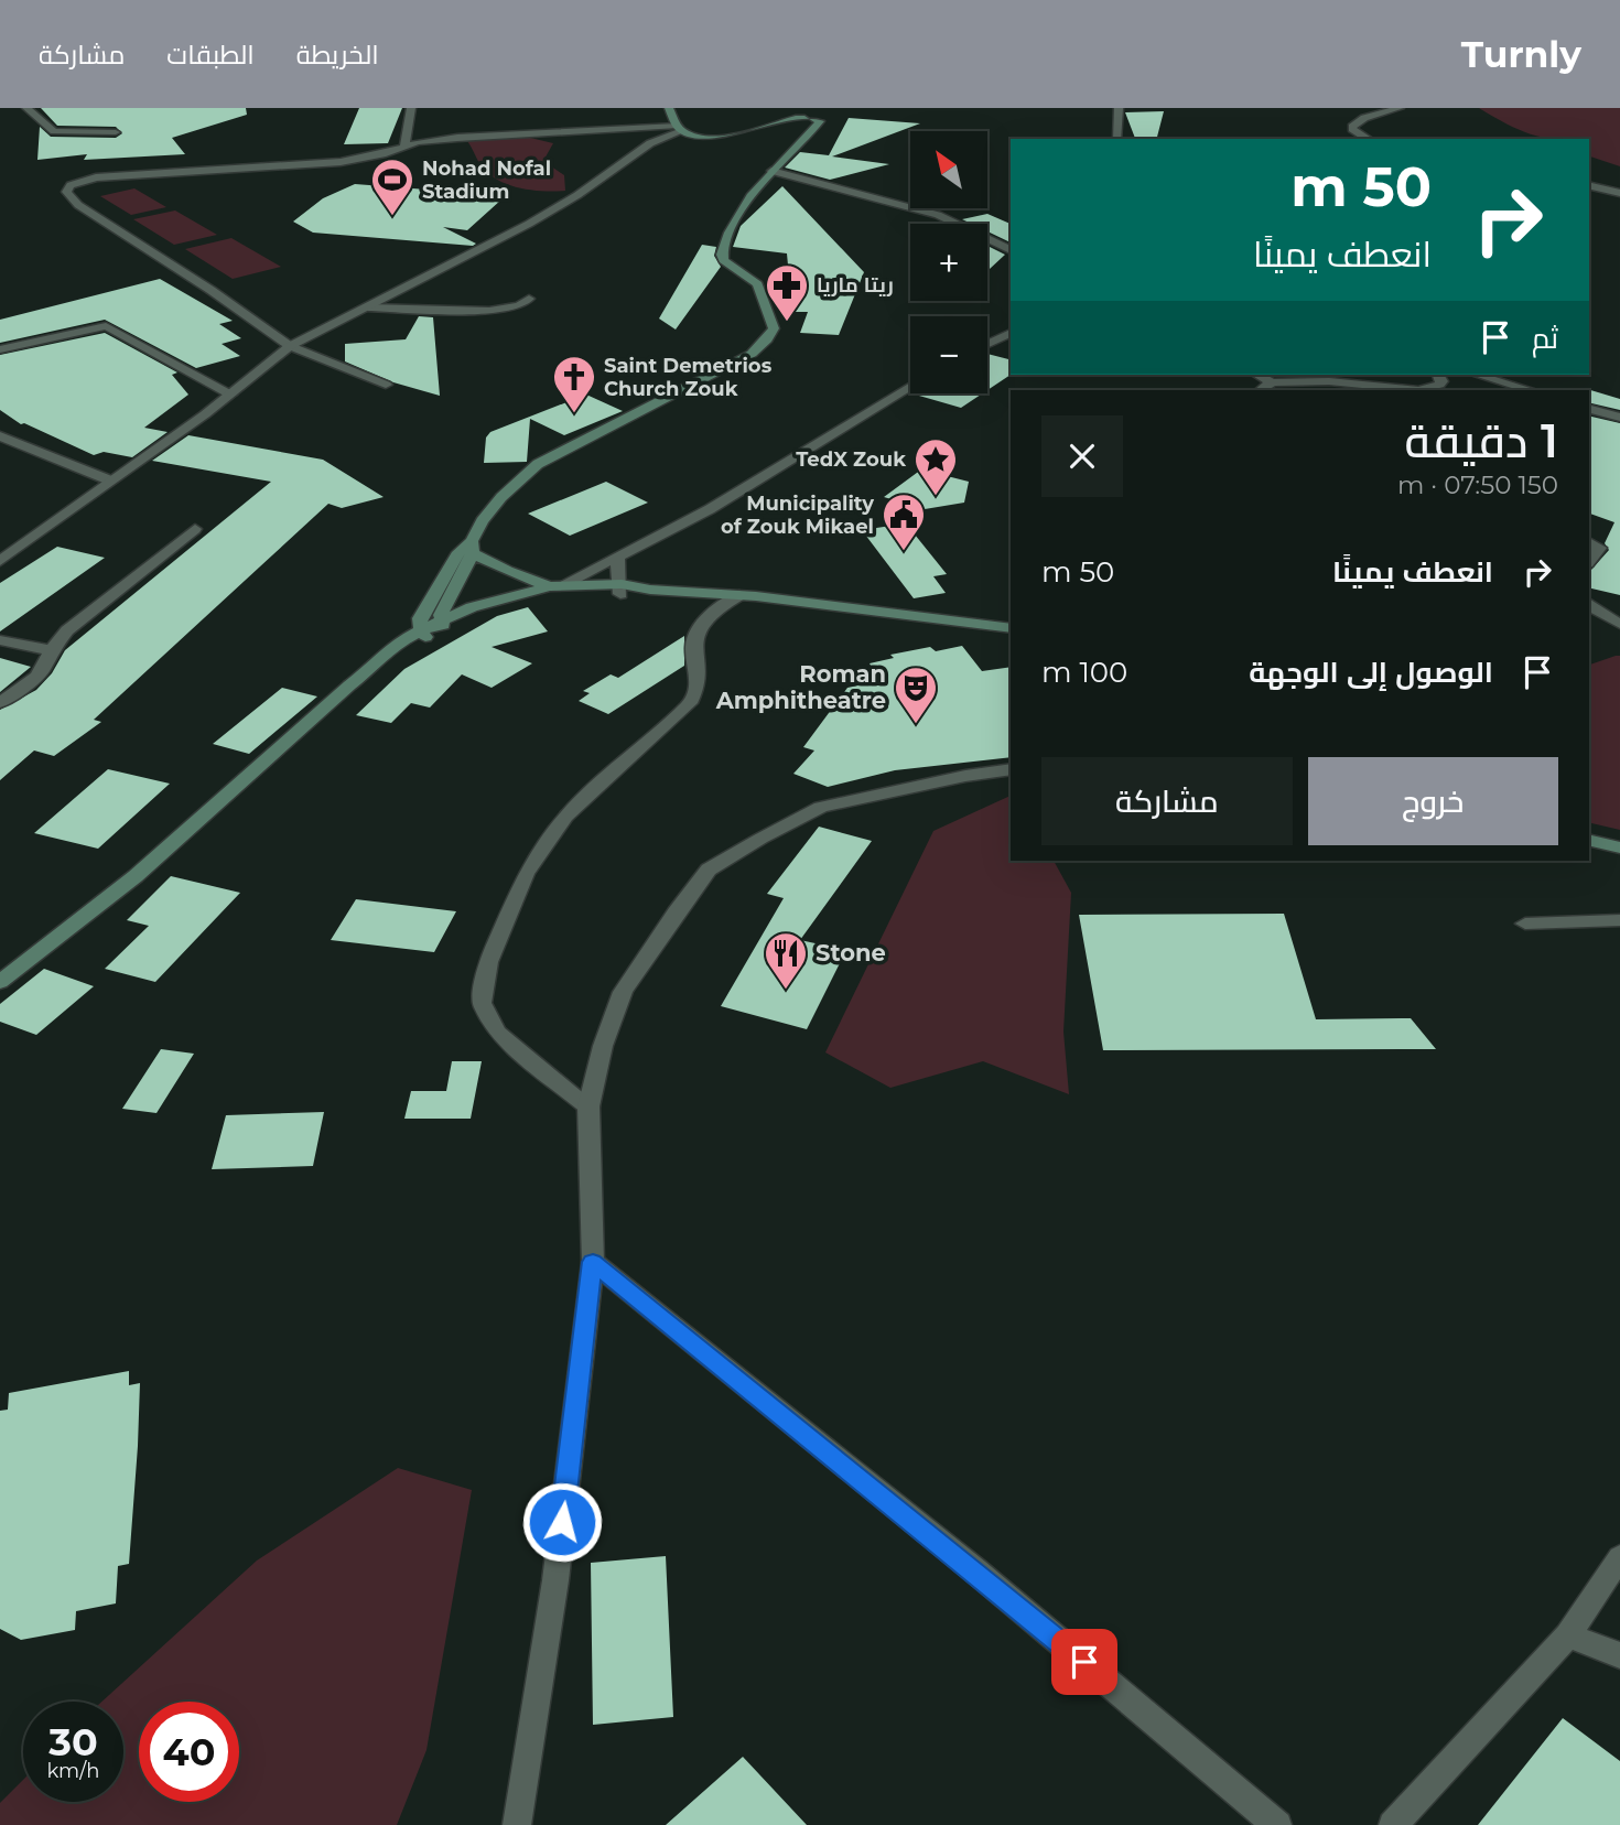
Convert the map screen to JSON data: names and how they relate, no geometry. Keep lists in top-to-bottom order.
{
  "places": {
    "sports": ["Nohad Nofal Stadium"],
    "pharmacy": ["ريتا ماريا"],
    "church": ["Saint Demetrios Church Zouk"],
    "place": ["TedX Zouk"],
    "public building": ["Municipality of Zouk Mikael"],
    "theatre": ["Roman Amphitheatre"],
    "restaurant": ["Stone"]
  },
  "north": "top left",
  "page": {
    "header": "Turnly",
    "nav": ["الخريطة", "الطبقات", "مشاركة"],
    "map_buttons": ["+", "−"],
    "turn": ["50 m", "انعطف يمينًا"],
    "then": "ثم",
    "heading": ["1 دقيقة", "150 m · 07:50"],
    "list": [
      {
        "name": "انعطف يمينًا",
        "value": "50 m"
      },
      {
        "name": "الوصول إلى الوجهة",
        "value": "100 m"
      }
    ],
    "buttons": ["خروج", "مشاركة"],
    "speed": "30 km/h",
    "limit": "40"
  }
}
